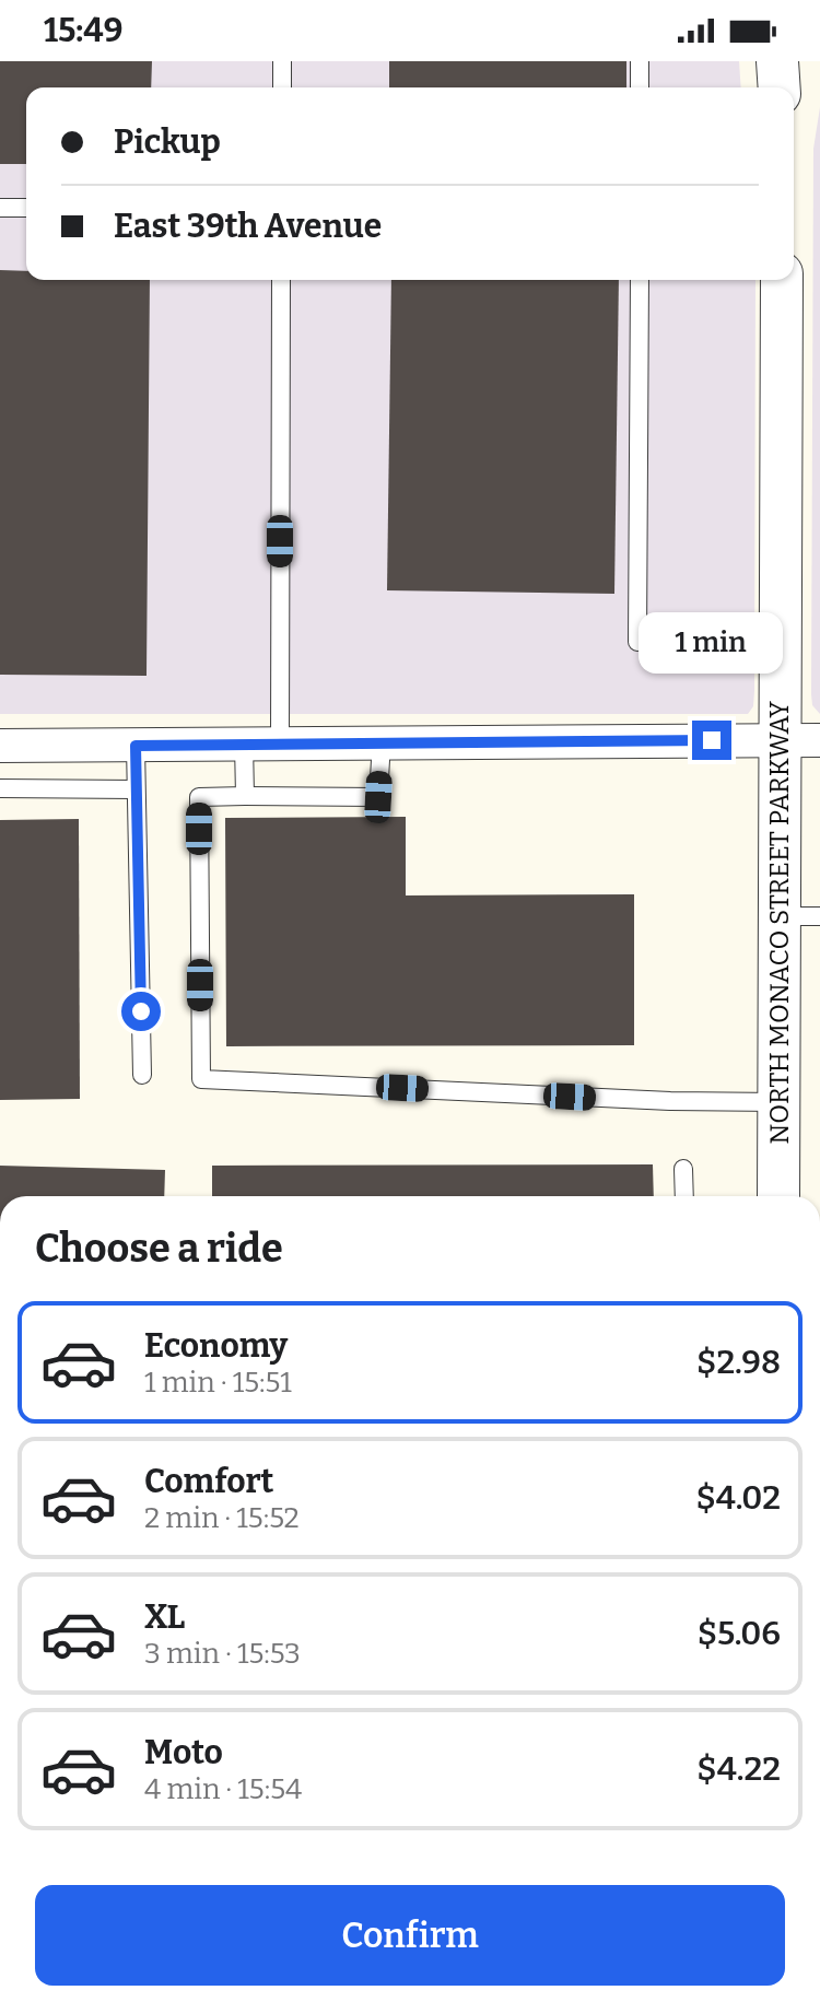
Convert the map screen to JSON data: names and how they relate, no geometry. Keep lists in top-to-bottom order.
{
  "streets": {
    "street": ["NORTH MONACO STREET PARKWAY"]
  },
  "page": {
    "status": "15:49",
    "banner": ["Pickup", "East 39th Avenue"],
    "bubble": "1 min",
    "heading": "Choose a ride",
    "list": [
      {
        "name": "Economy",
        "note": "1 min · 15:51",
        "value": "$2.98"
      },
      {
        "name": "Comfort",
        "note": "2 min · 15:52",
        "value": "$4.02"
      },
      {
        "name": "XL",
        "note": "3 min · 15:53",
        "value": "$5.06"
      },
      {
        "name": "Moto",
        "note": "4 min · 15:54",
        "value": "$4.22"
      }
    ],
    "buttons": "Confirm"
  }
}
